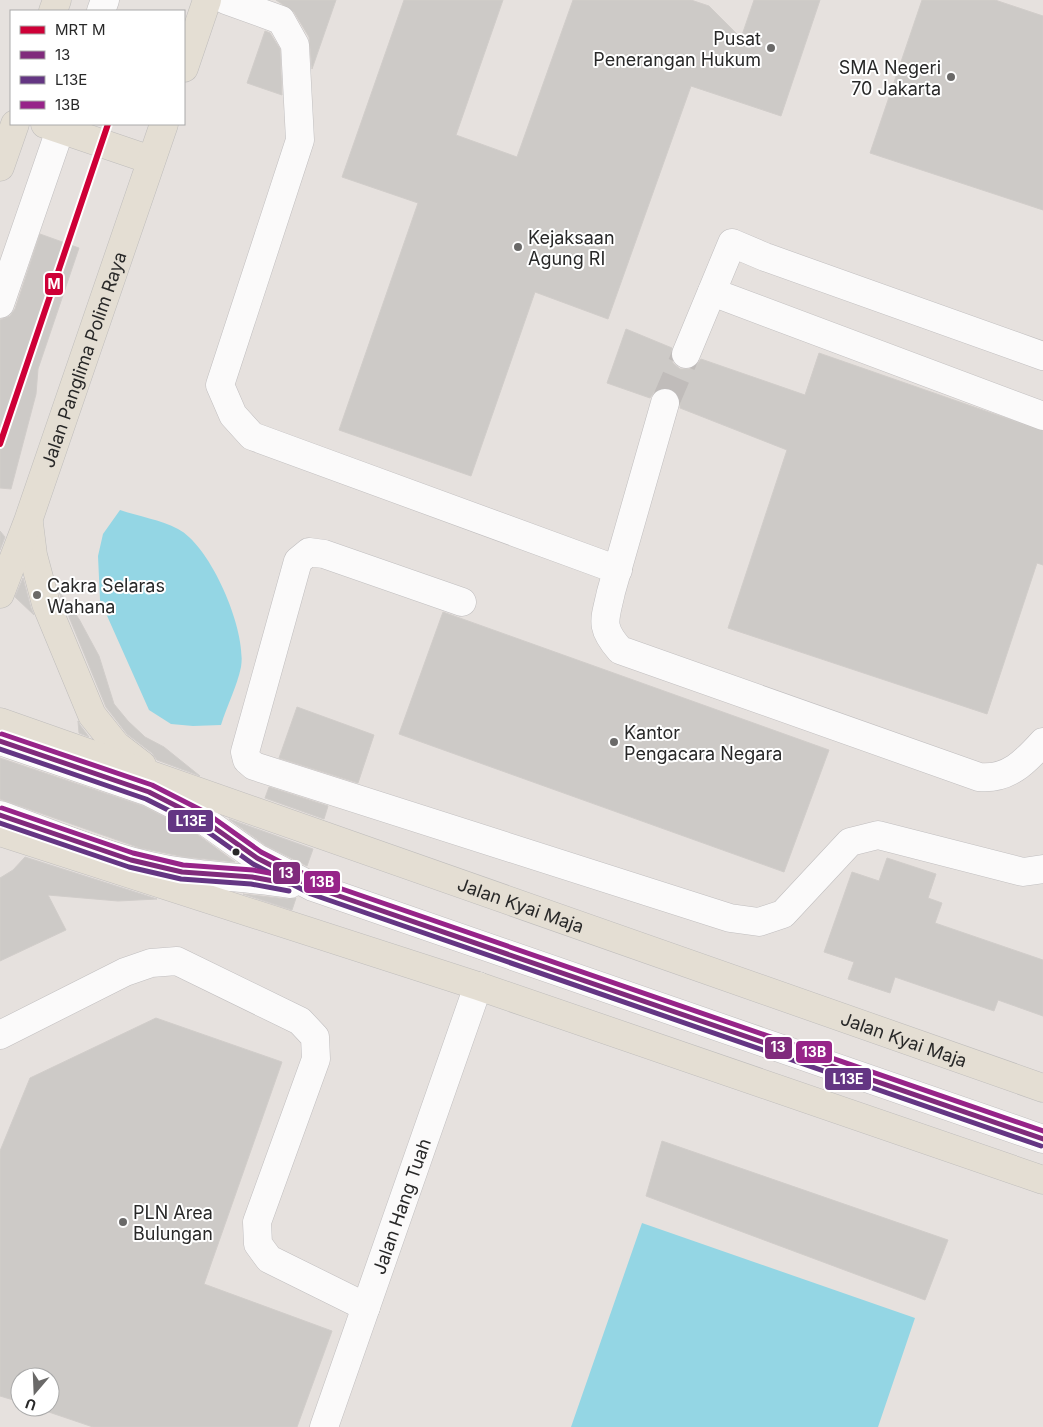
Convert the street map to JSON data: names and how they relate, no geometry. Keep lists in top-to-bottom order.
{
  "streets": {
    "main road": ["Jalan Panglima Polim Raya", "Jalan Kyai Maja"],
    "street": ["Jalan Hang Tuah"]
  },
  "places": [
    "Pusat Penerangan Hukum",
    "SMA Negeri 70 Jakarta",
    "Kejaksaan Agung RI",
    "Cakra Selaras Wahana",
    "Kantor Pengacara Negara",
    "PLN Area Bulungan"
  ],
  "lines": [
    "metro line M",
    "transit line 13B",
    "transit line 13",
    "transit line L13E"
  ],
  "legend": [
    "MRT M",
    "13",
    "L13E",
    "13B"
  ],
  "north": "bottom"
}
